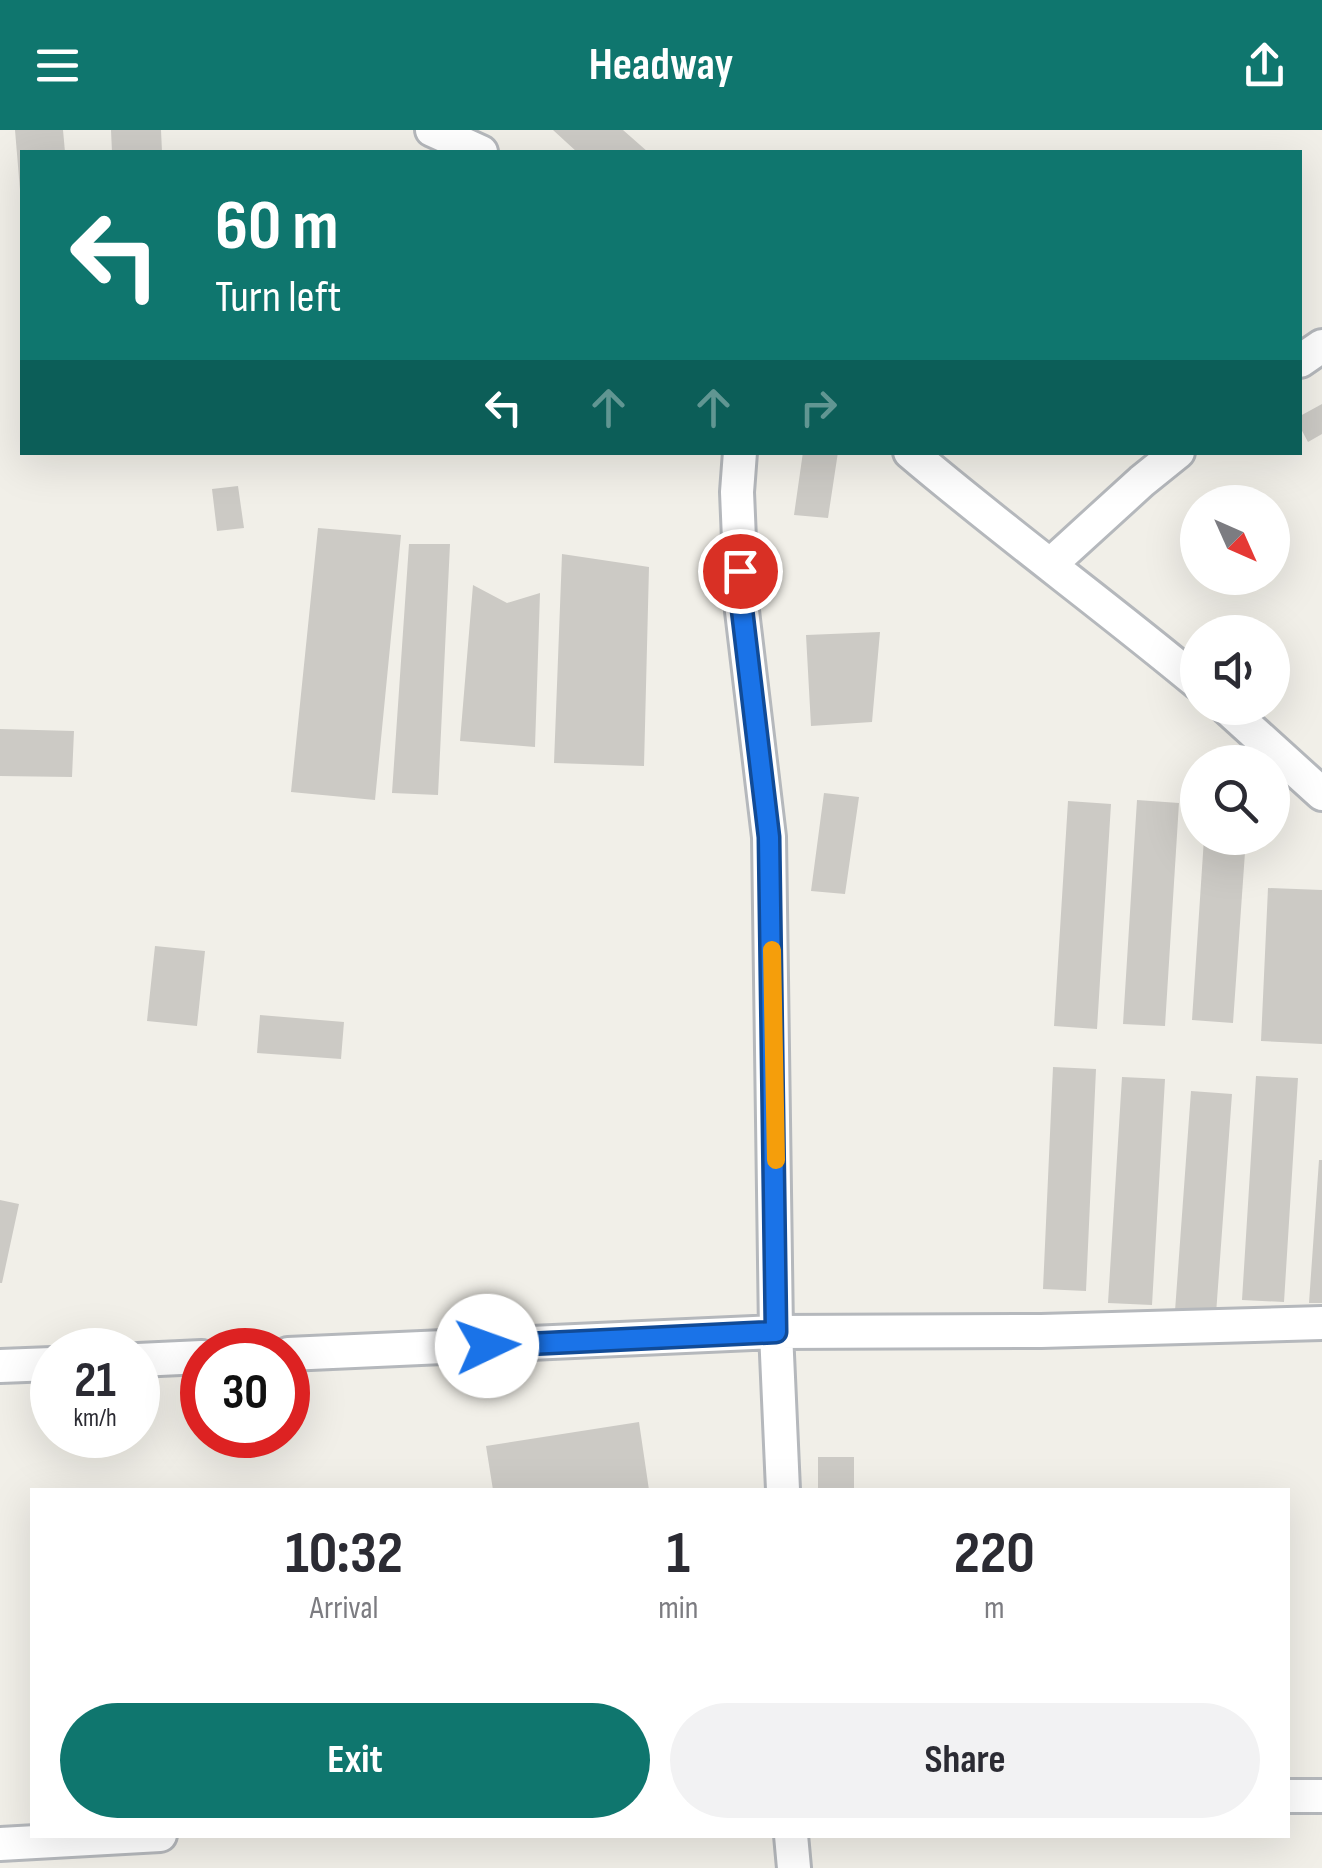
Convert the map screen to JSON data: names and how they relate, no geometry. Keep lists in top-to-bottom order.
{
  "north": "bottom right",
  "page": {
    "header": "Headway",
    "turn": ["60 m", "Turn left"],
    "speed": "21 km/h",
    "limit": "30",
    "eta": [
      "10:32",
      "Arrival",
      "1",
      "min",
      "220",
      "m"
    ],
    "buttons": ["Exit", "Share"]
  }
}
